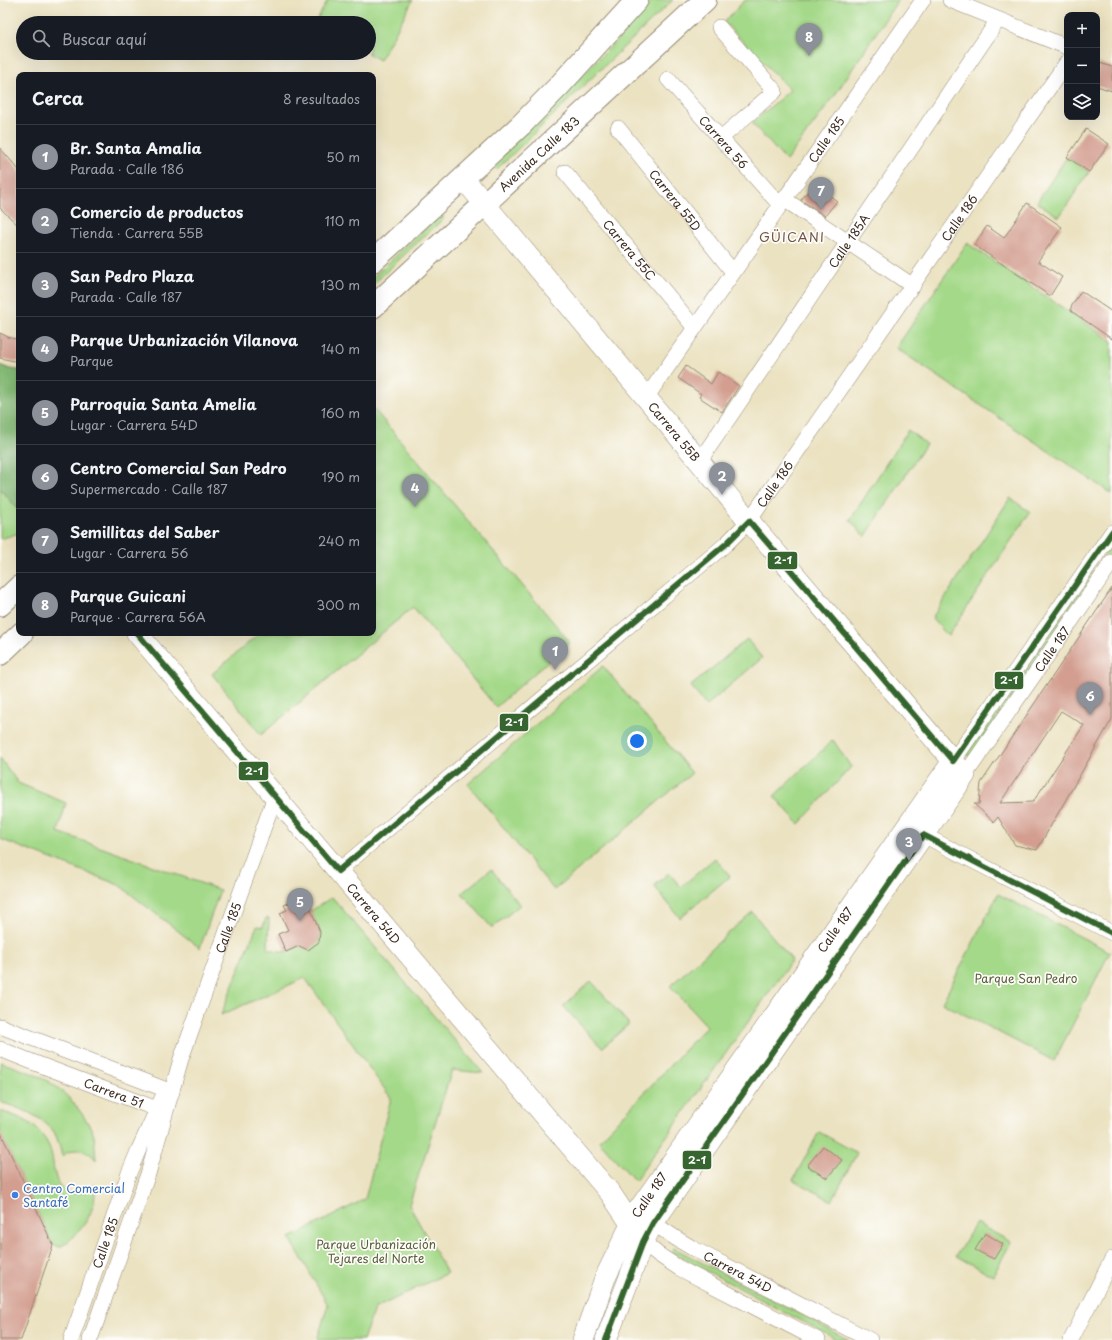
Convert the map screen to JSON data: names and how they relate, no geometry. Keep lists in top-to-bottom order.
{
  "streets": {
    "main road": ["Avenida Calle 183"],
    "street": [
      "Calle 185",
      "Carrera 56",
      "Carrera 55D",
      "Calle 186",
      "Calle 185A",
      "Carrera 55C",
      "Carrera 55B",
      "Calle 187",
      "Carrera 54D",
      "Carrera 51"
    ]
  },
  "crossings": [
    ["Calle 185", "Carrera 56"],
    ["Calle 185", "Carrera 55D"],
    ["Calle 185", "Carrera 55C"],
    ["Calle 185", "Carrera 55B"],
    ["Calle 185", "Carrera 54D"],
    ["Calle 185", "Carrera 51"],
    ["Carrera 56", "Calle 186"],
    ["Carrera 56", "Calle 185A"],
    ["Avenida Calle 183", "Carrera 55B"],
    ["Calle 186", "Carrera 55B"],
    ["Calle 186", "Carrera 54D"],
    ["Calle 185A", "Carrera 55B"],
    ["Carrera 55B", "Calle 187"],
    ["Calle 187", "Carrera 54D"]
  ],
  "districts": ["GÜICANI"],
  "parks": ["Parque San Pedro", "Parque Urbanización Tejares del Norte"],
  "places": ["Centro Comercial Santafé"],
  "lines": ["transit line 2-1"],
  "page": {
    "map_buttons": ["+", "−"],
    "search": "Buscar aquí",
    "pins": [
      "8",
      "7",
      "2",
      "4",
      "1",
      "6",
      "3",
      "5"
    ],
    "heading": ["Cerca", "8 resultados"],
    "list": [
      {
        "mark": "1",
        "name": "Br. Santa Amalia",
        "note": "Parada · Calle 186",
        "value": "50 m"
      },
      {
        "mark": "2",
        "name": "Comercio de productos",
        "note": "Tienda · Carrera 55B",
        "value": "110 m"
      },
      {
        "mark": "3",
        "name": "San Pedro Plaza",
        "note": "Parada · Calle 187",
        "value": "130 m"
      },
      {
        "mark": "4",
        "name": "Parque Urbanización Vilanova",
        "note": "Parque",
        "value": "140 m"
      },
      {
        "mark": "5",
        "name": "Parroquia Santa Amelia",
        "note": "Lugar · Carrera 54D",
        "value": "160 m"
      },
      {
        "mark": "6",
        "name": "Centro Comercial San Pedro",
        "note": "Supermercado · Calle 187",
        "value": "190 m"
      },
      {
        "mark": "7",
        "name": "Semillitas del Saber",
        "note": "Lugar · Carrera 56",
        "value": "240 m"
      },
      {
        "mark": "8",
        "name": "Parque Guicani",
        "note": "Parque · Carrera 56A",
        "value": "300 m"
      }
    ]
  }
}
